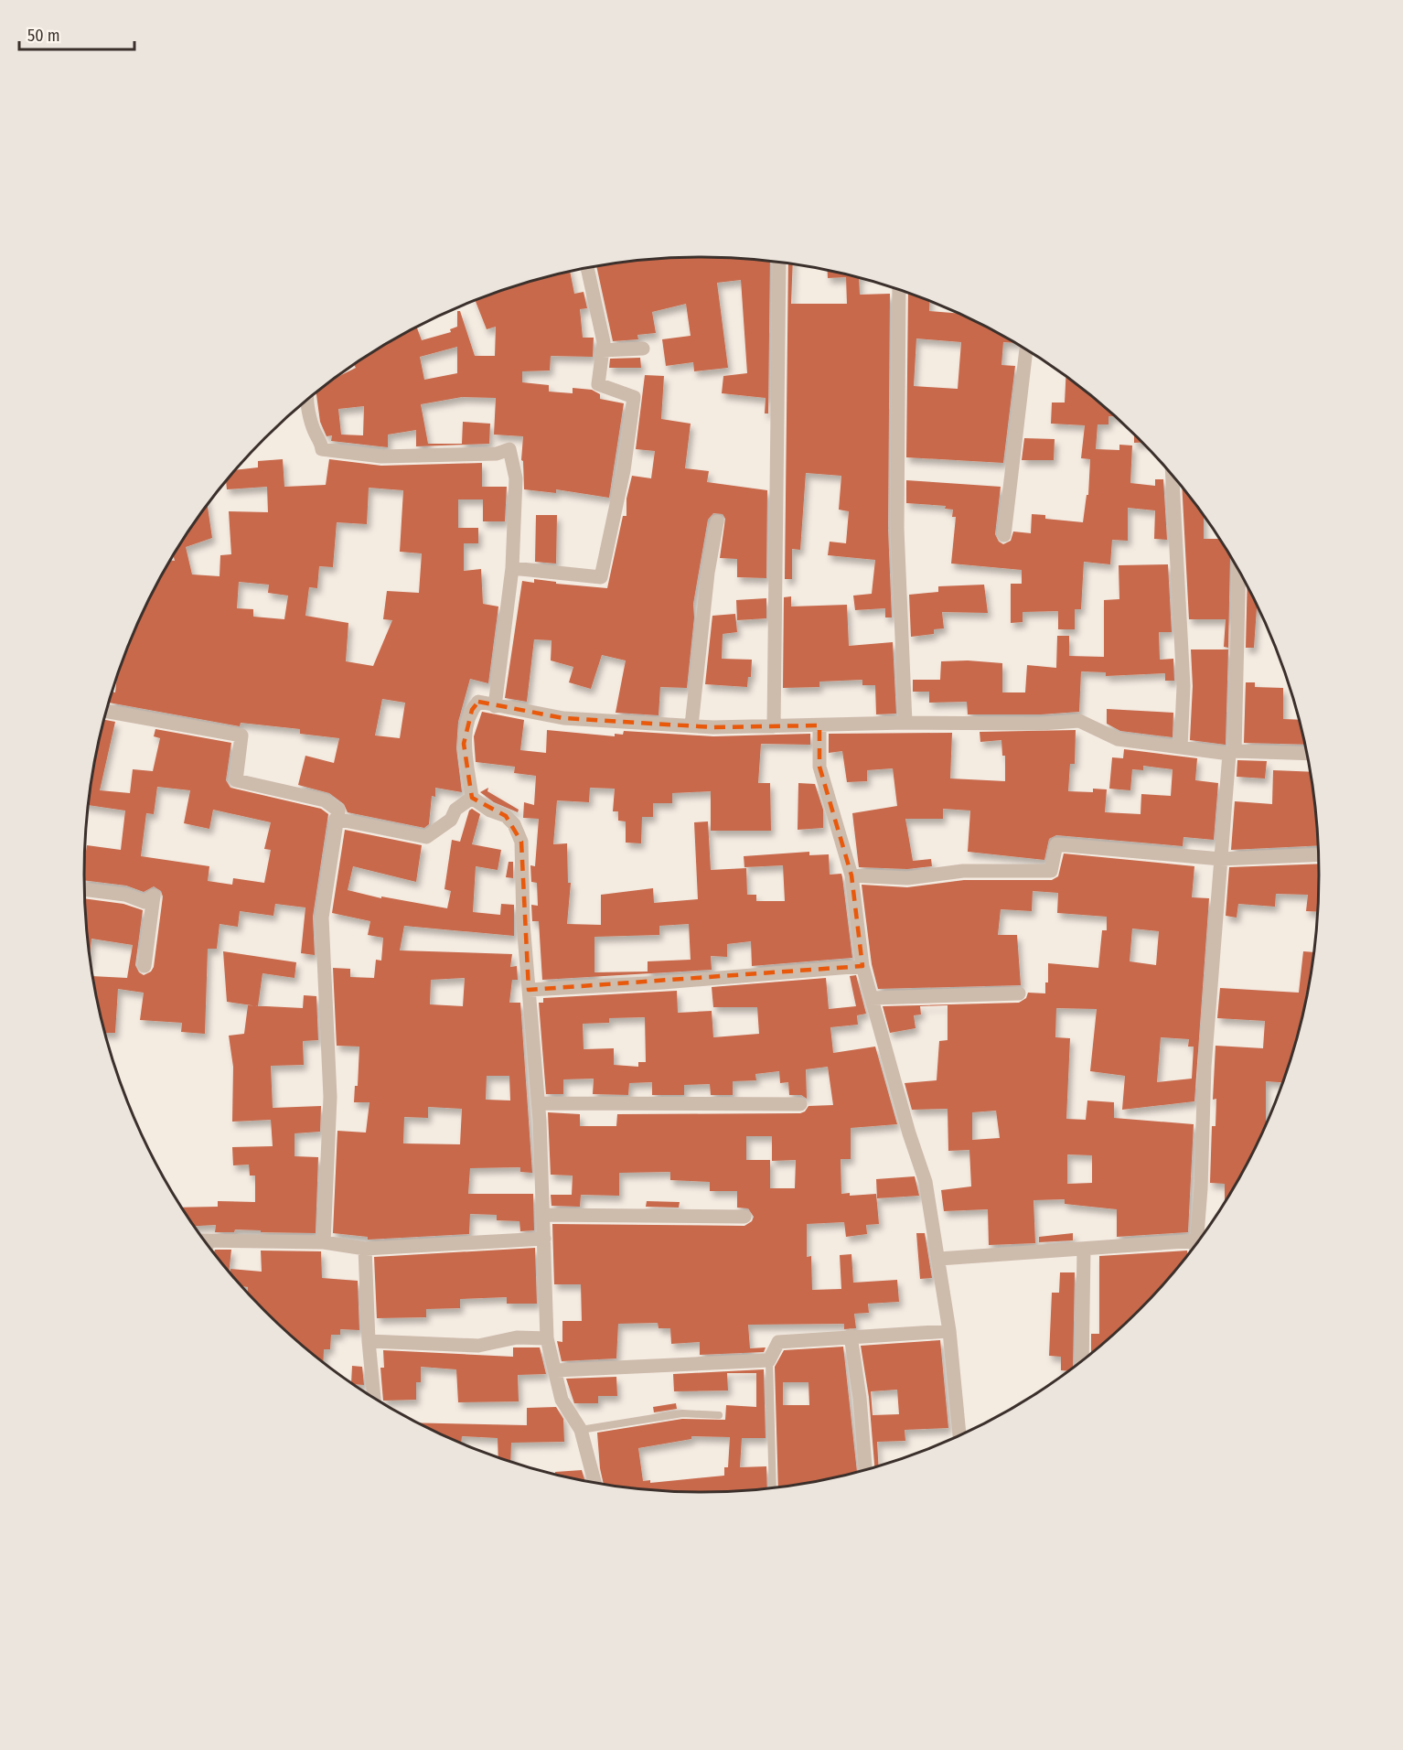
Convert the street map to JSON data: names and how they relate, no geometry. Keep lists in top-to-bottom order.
{
  "scale_bar": "50 m"
}
